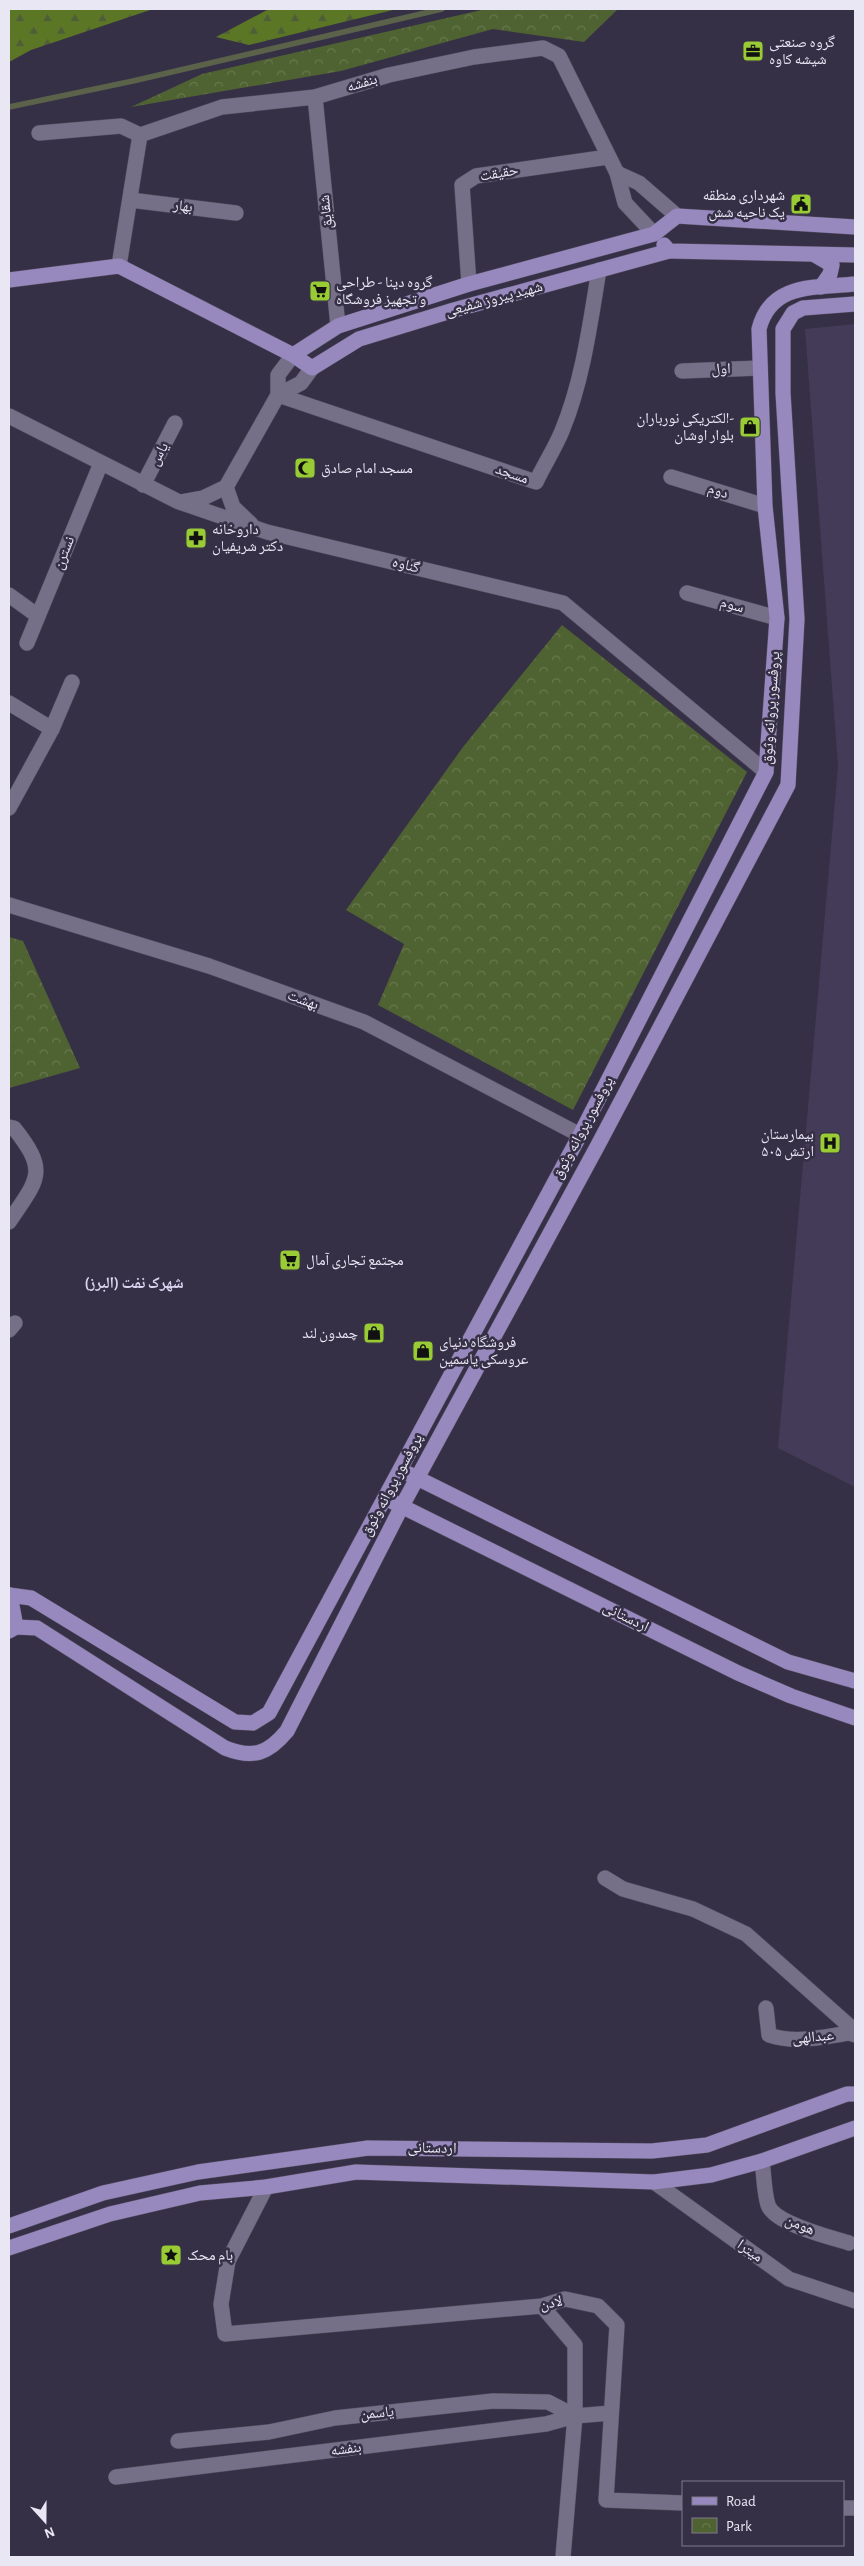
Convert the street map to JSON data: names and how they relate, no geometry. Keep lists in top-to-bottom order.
{
  "streets": {
    "main road": ["شهید پیروز شفیعی", "پروفسور پروانه وثوق", "اردستانی"],
    "street": [
      "بنفشه",
      "حقیقت",
      "بهار",
      "شقایق",
      "اول",
      "یاس",
      "مسجد",
      "دوم",
      "نسترن",
      "گناوه",
      "سوم",
      "بهشت",
      "عبدالهی",
      "هومن",
      "میترا",
      "لادن",
      "یاسمن"
    ]
  },
  "crossings": [
    ["بنفشه", "حقیقت"],
    ["بنفشه", "شقایق"],
    ["بنفشه", "لادن"],
    ["بنفشه", "یاسمن"],
    ["حقیقت", "شهید پیروز شفیعی"],
    ["شقایق", "شهید پیروز شفیعی"],
    ["شهید پیروز شفیعی", "مسجد"],
    ["اول", "پروفسور پروانه وثوق"],
    ["یاس", "گناوه"],
    ["دوم", "پروفسور پروانه وثوق"],
    ["نسترن", "گناوه"],
    ["گناوه", "پروفسور پروانه وثوق"],
    ["سوم", "پروفسور پروانه وثوق"],
    ["پروفسور پروانه وثوق", "بهشت"],
    ["پروفسور پروانه وثوق", "اردستانی"],
    ["اردستانی", "هومن"],
    ["اردستانی", "میترا"],
    ["اردستانی", "لادن"]
  ],
  "districts": ["شهرک نفت (البرز)"],
  "places": {
    "office": ["گروه صنعتی شیشه کاوه"],
    "public building": ["شهرداری منطقه یک ناحیه شش"],
    "supermarket": ["گروه دینا - طراحی و تجهیز فروشگاه", "مجتمع تجاری آمال"],
    "shop": ["الکتریکی نورباران- بلوار اوشان", "چمدون لند", "فروشگاه دنیای عروسکی یاسمین"],
    "mosque": ["مسجد امام صادق"],
    "pharmacy": ["داروخانه دکتر شریفیان"],
    "hospital": ["بیمارستان ۵۰۵ ارتش"],
    "place": ["بام محک"]
  },
  "legend": ["Road", "Park"],
  "north": "bottom"
}
